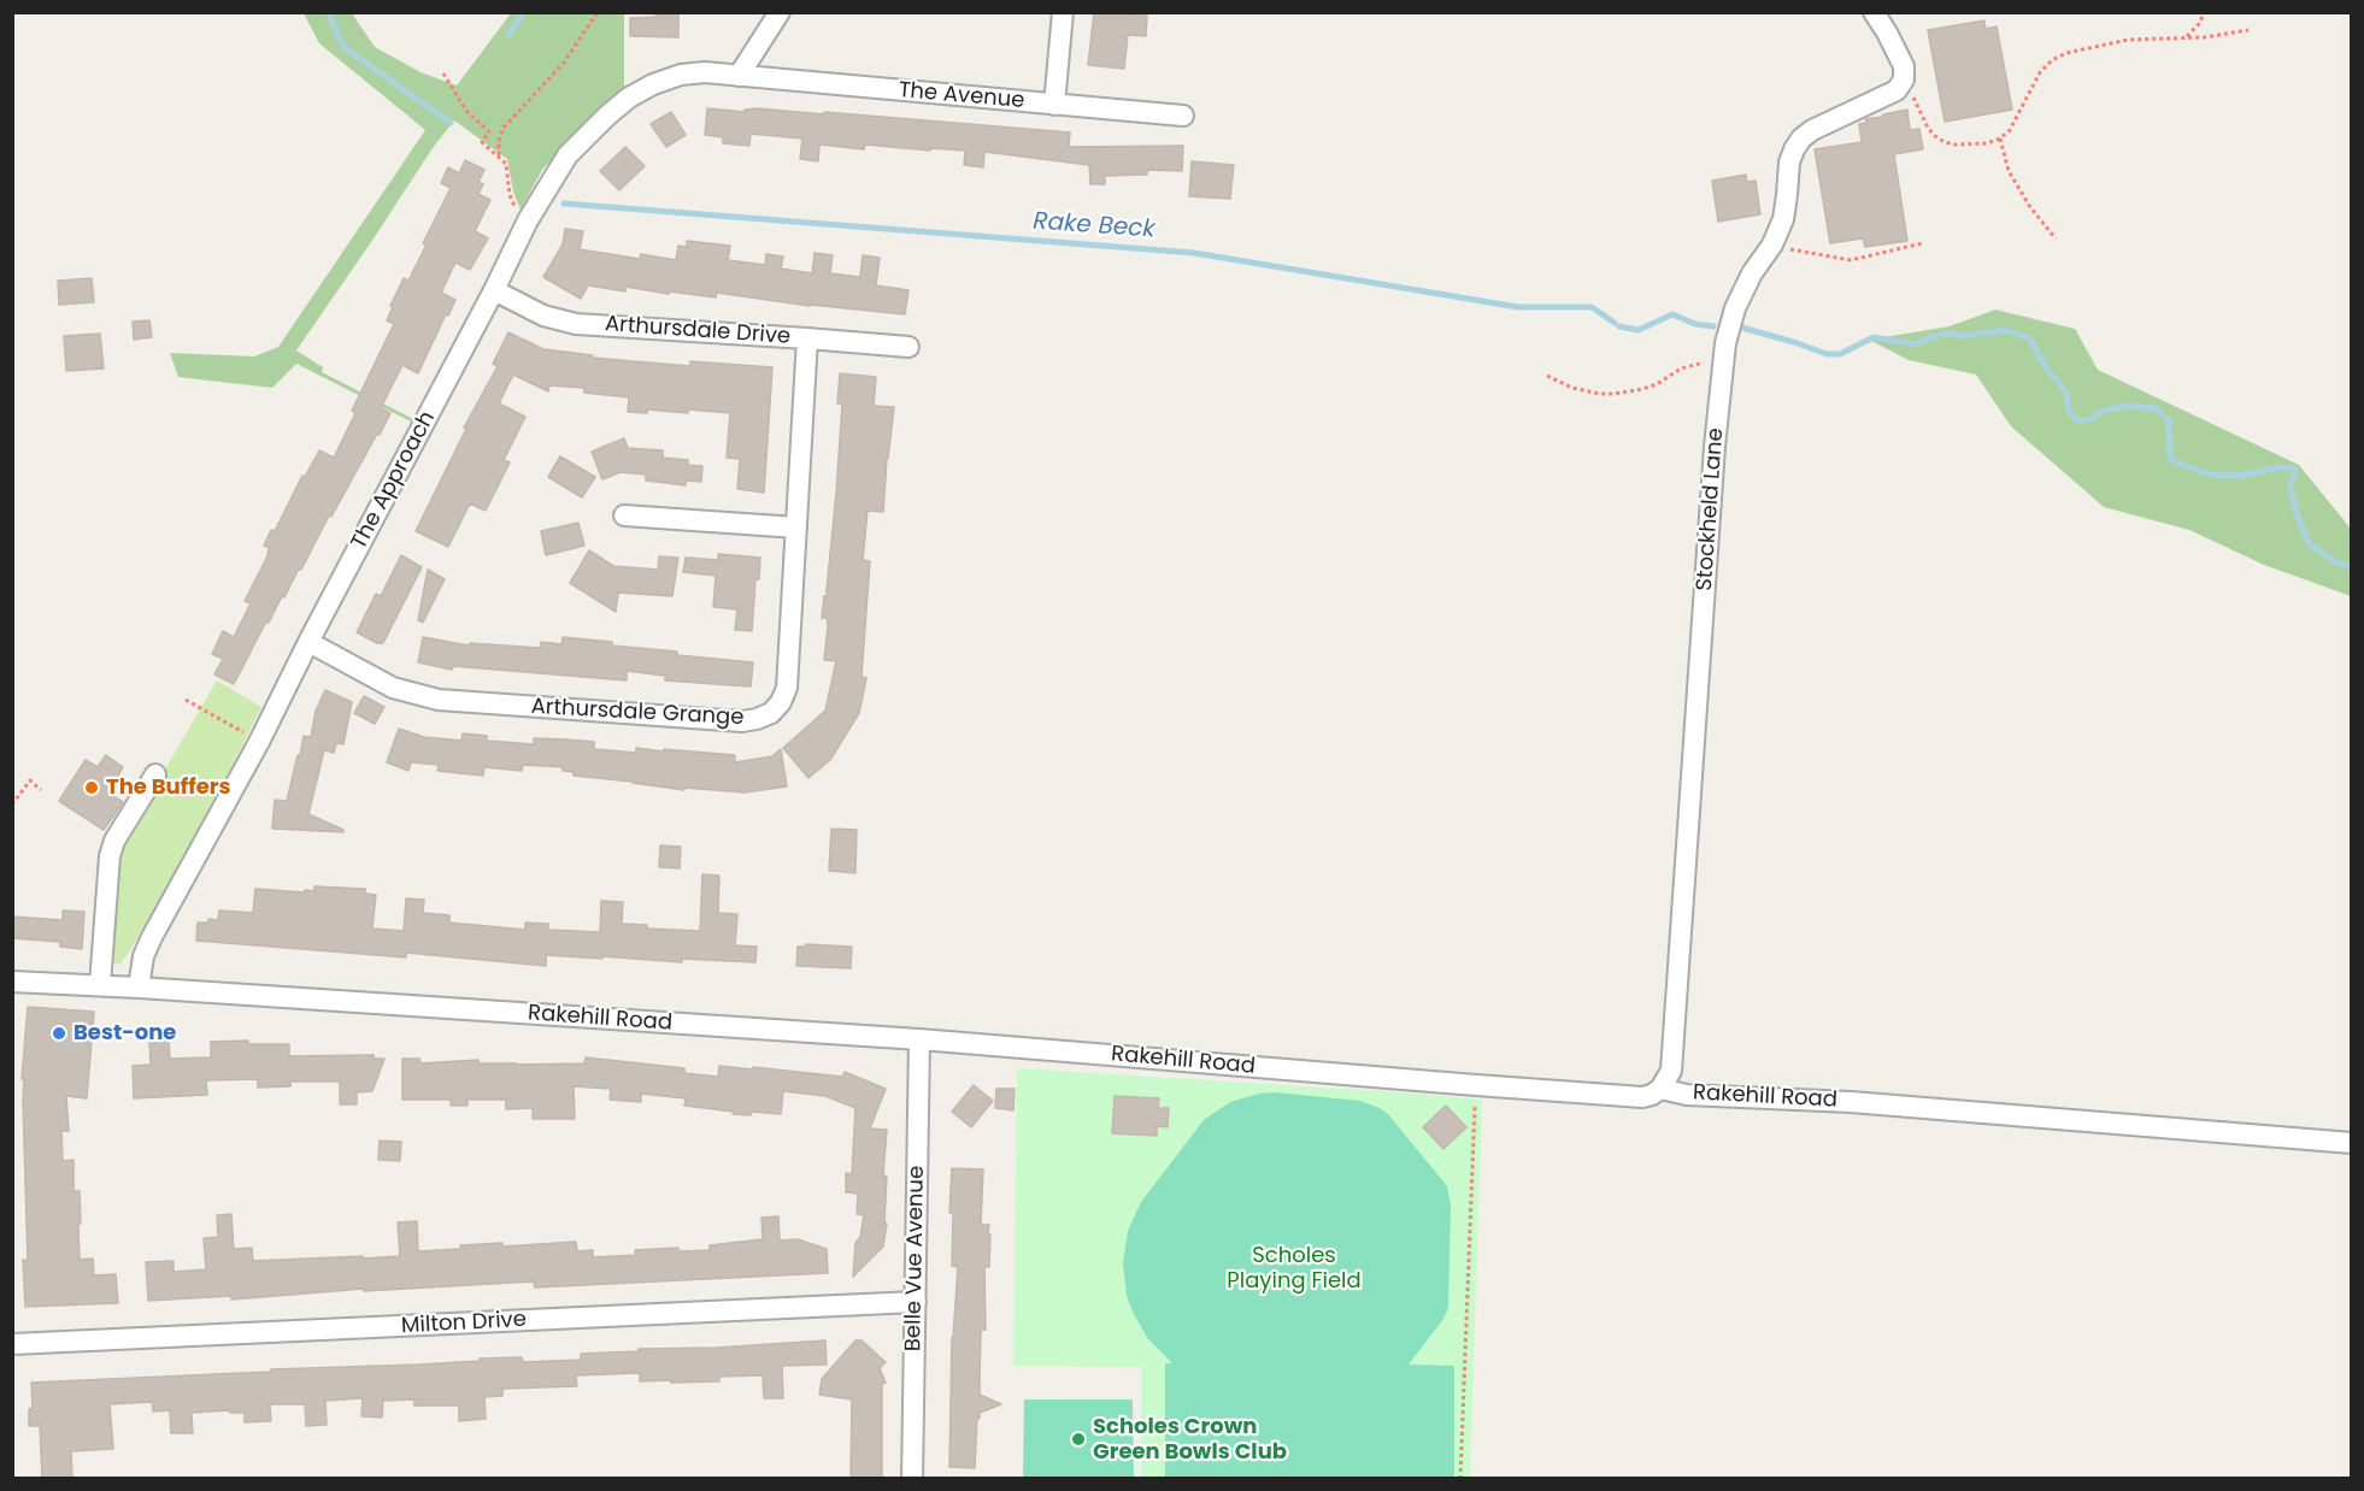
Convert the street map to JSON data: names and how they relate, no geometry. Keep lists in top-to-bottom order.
{
  "streets": {
    "street": [
      "The Avenue",
      "Arthursdale Drive",
      "The Approach",
      "Stockheld Lane",
      "Arthursdale Grange",
      "Rakehill Road",
      "Belle Vue Avenue",
      "Milton Drive"
    ]
  },
  "crossings": [
    ["The Avenue", "The Approach"],
    ["Arthursdale Drive", "The Approach"],
    ["Arthursdale Drive", "Arthursdale Grange"],
    ["The Approach", "Arthursdale Grange"],
    ["The Approach", "Rakehill Road"],
    ["Stockheld Lane", "Rakehill Road"],
    ["Rakehill Road", "Belle Vue Avenue"],
    ["Belle Vue Avenue", "Milton Drive"]
  ],
  "water": ["Rake Beck"],
  "parks": ["Scholes Playing Field"],
  "places": ["The Buffers", "Best-one", "Scholes Crown Green Bowls Club"]
}
